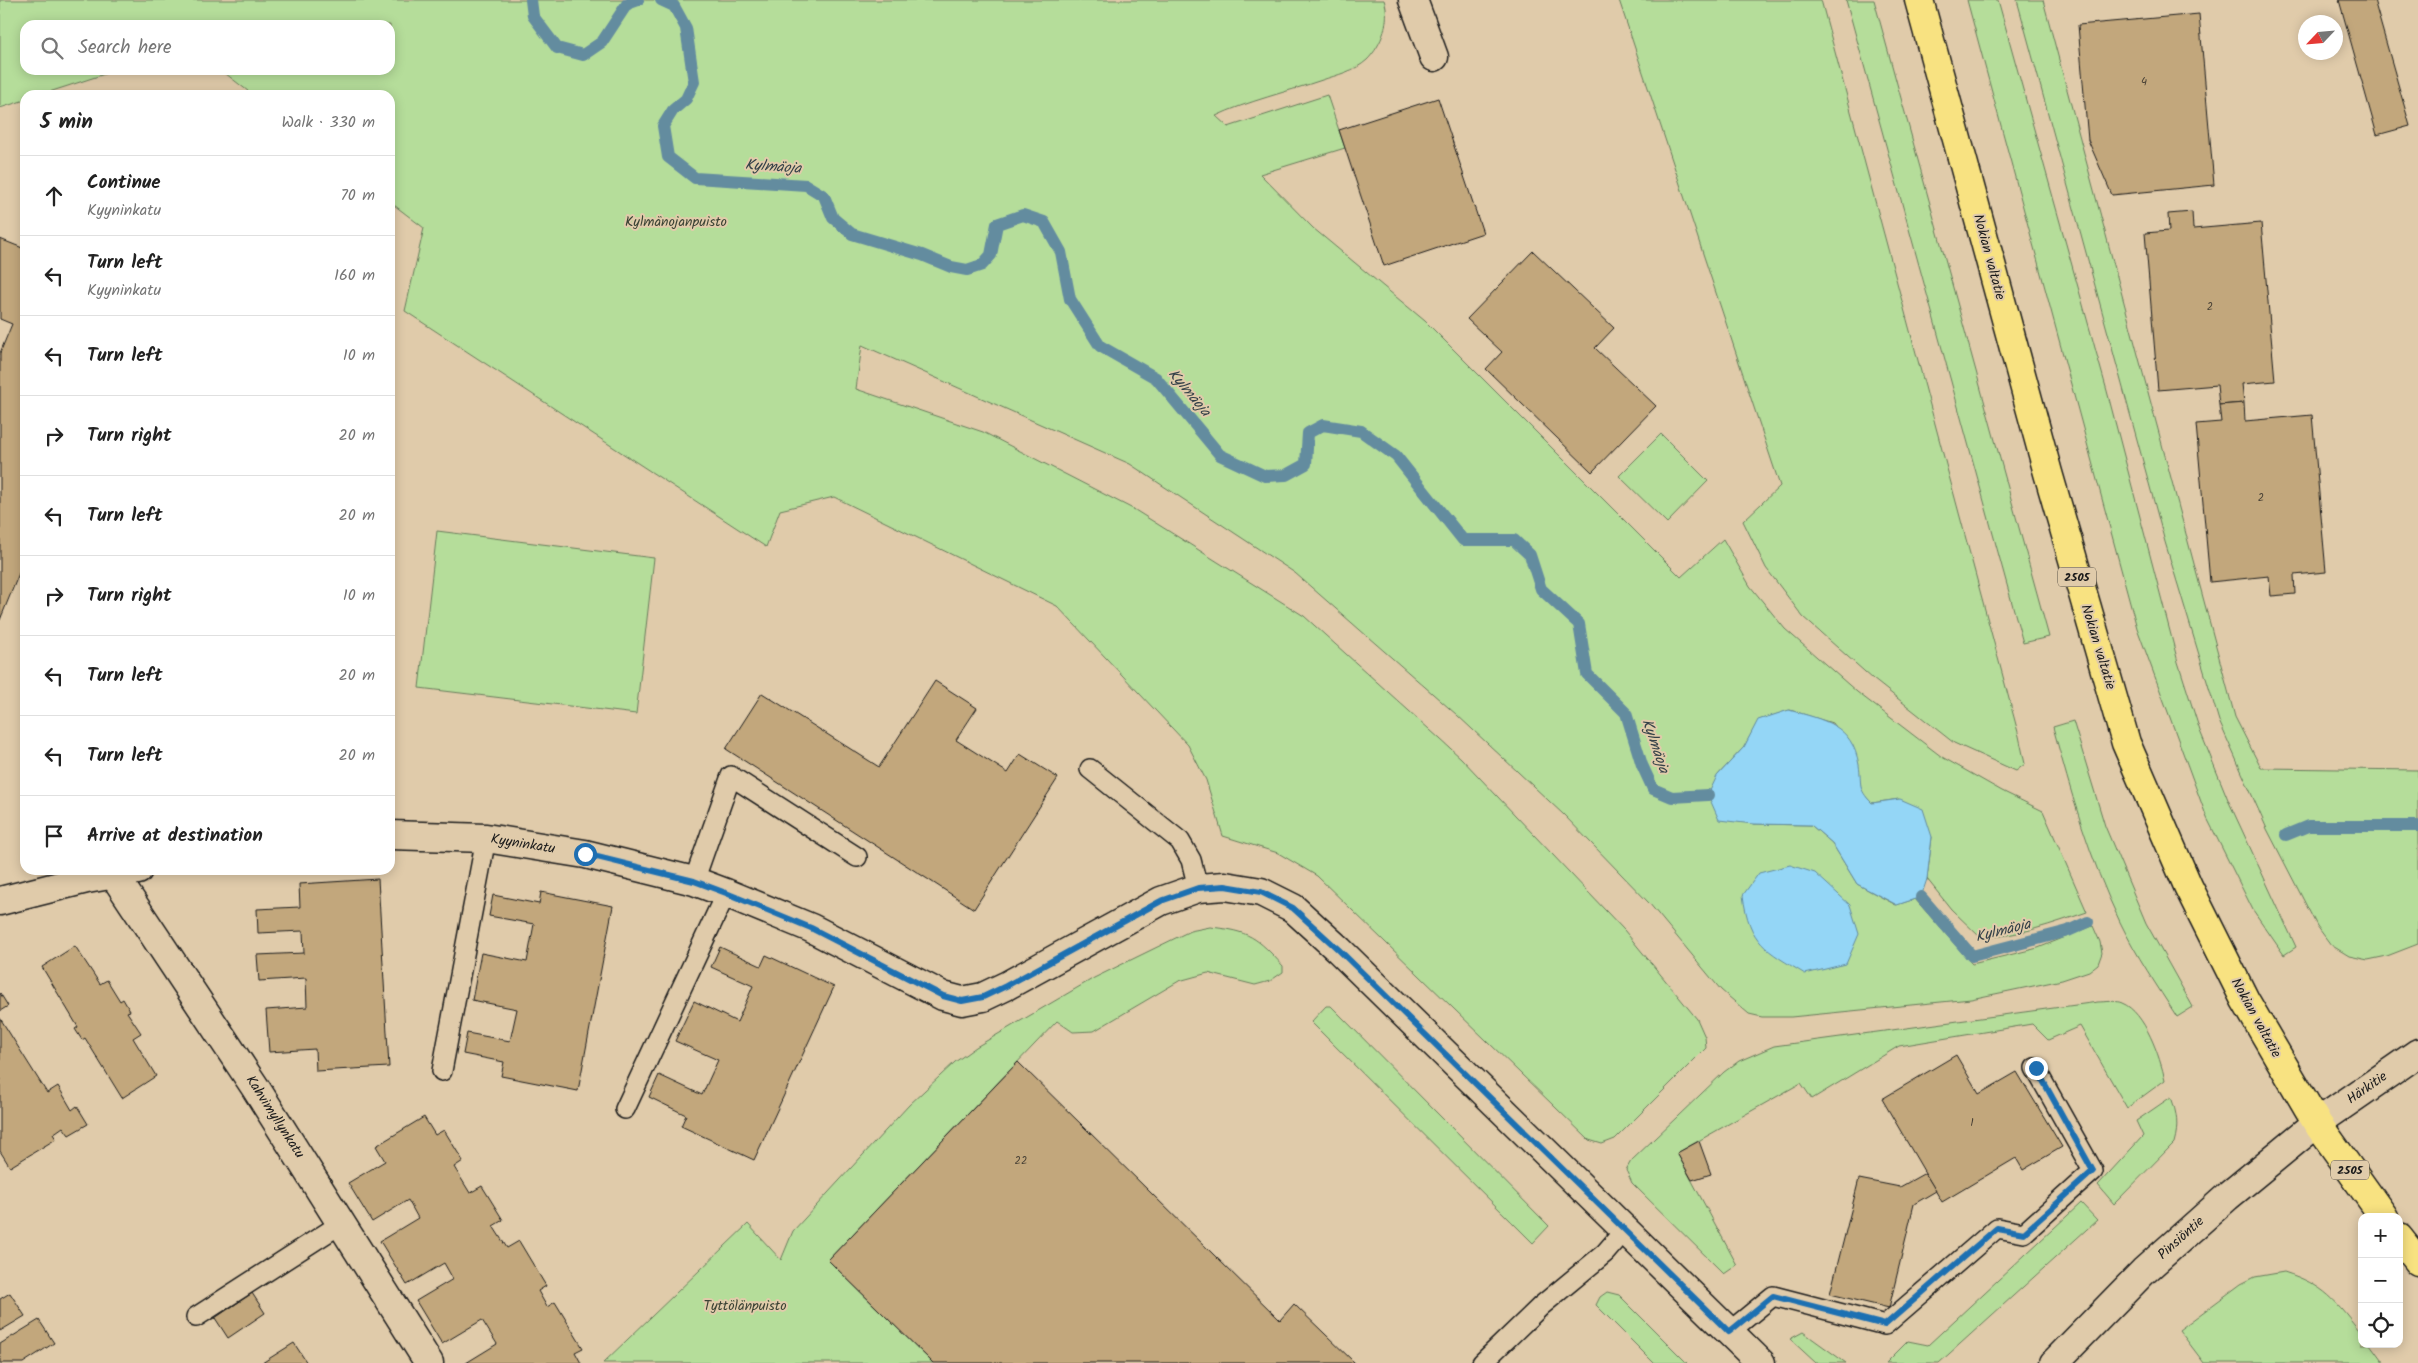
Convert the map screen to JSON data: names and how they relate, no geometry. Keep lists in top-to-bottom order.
{
  "streets": {
    "main road": ["Nokian valtatie", "2505"],
    "street": [
      "Kyyninkatu",
      "Härkitie",
      "Kahvimyllynkatu",
      "Pinsiöntie"
    ]
  },
  "crossings": [
    ["Nokian valtatie", "Härkitie"],
    ["Nokian valtatie", "Pinsiöntie"],
    ["Härkitie", "Pinsiöntie"]
  ],
  "water": ["Kylmäoja"],
  "parks": ["Kylmänojanpuisto", "Tyttölänpuisto"],
  "house_numbers": [
    "4",
    "2",
    "2",
    "1",
    "22"
  ],
  "north": "bottom left",
  "page": {
    "search": "Search here",
    "heading": ["5 min", "Walk · 330 m"],
    "list": [
      ["Continue", "Kyyninkatu", "70 m"],
      ["Turn left", "Kyyninkatu", "160 m"],
      ["Turn left", "10 m"],
      ["Turn right", "20 m"],
      ["Turn left", "20 m"],
      ["Turn right", "10 m"],
      ["Turn left", "20 m"],
      ["Turn left", "20 m"],
      "Arrive at destination"
    ],
    "map_buttons": ["+", "−"]
  }
}
